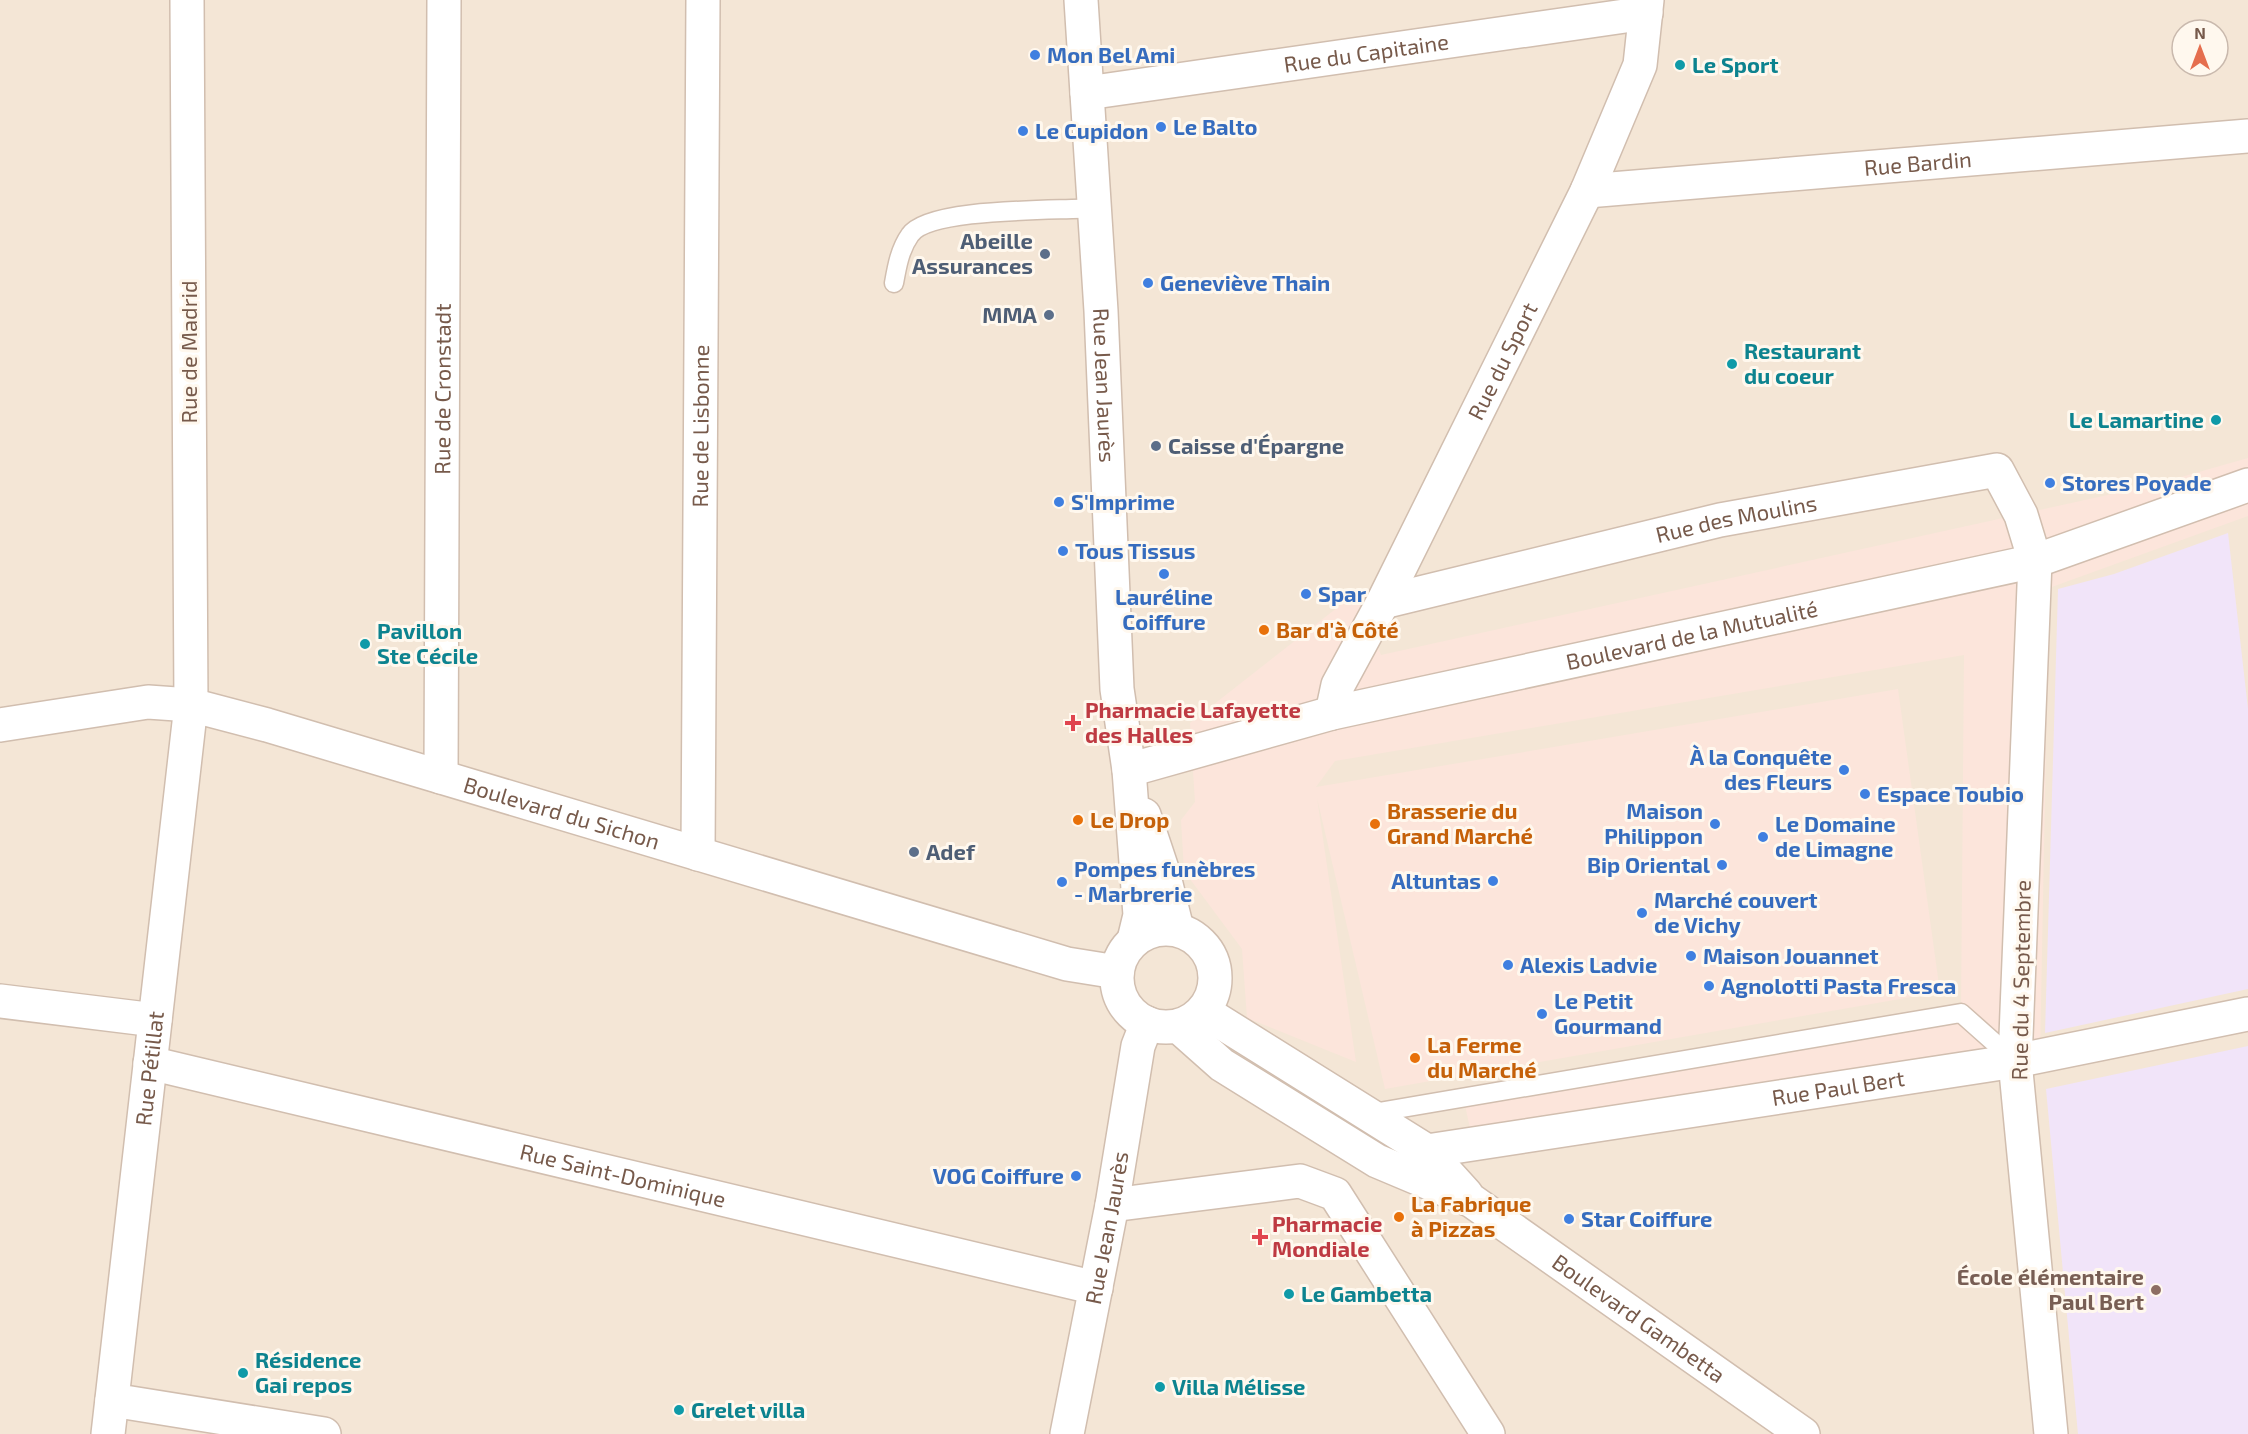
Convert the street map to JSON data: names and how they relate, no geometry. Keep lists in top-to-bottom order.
{
  "streets": {
    "street": [
      "Rue du Capitaine",
      "Rue Bardin",
      "Rue de Madrid",
      "Rue du Sport",
      "Rue Jean Jaurès",
      "Rue de Cronstadt",
      "Rue de Lisbonne",
      "Rue des Moulins",
      "Boulevard de la Mutualité",
      "Boulevard du Sichon",
      "Rue du 4 Septembre",
      "Rue Pétillat",
      "Rue Paul Bert",
      "Rue Saint-Dominique",
      "Boulevard Gambetta"
    ]
  },
  "crossings": [
    ["Rue du Capitaine", "Rue du Sport"],
    ["Rue du Capitaine", "Rue Jean Jaurès"],
    ["Rue Bardin", "Rue du Sport"],
    ["Rue de Madrid", "Boulevard du Sichon"],
    ["Rue de Madrid", "Rue Pétillat"],
    ["Rue du Sport", "Rue des Moulins"],
    ["Rue du Sport", "Boulevard de la Mutualité"],
    ["Rue Jean Jaurès", "Boulevard de la Mutualité"],
    ["Rue Jean Jaurès", "Boulevard du Sichon"],
    ["Rue Jean Jaurès", "Rue Saint-Dominique"],
    ["Rue Jean Jaurès", "Boulevard Gambetta"],
    ["Rue de Cronstadt", "Boulevard du Sichon"],
    ["Rue de Lisbonne", "Boulevard du Sichon"],
    ["Rue des Moulins", "Boulevard de la Mutualité"],
    ["Rue des Moulins", "Rue du 4 Septembre"],
    ["Boulevard de la Mutualité", "Rue du 4 Septembre"],
    ["Boulevard du Sichon", "Rue Pétillat"],
    ["Boulevard du Sichon", "Boulevard Gambetta"],
    ["Rue du 4 Septembre", "Rue Paul Bert"],
    ["Rue Pétillat", "Rue Saint-Dominique"],
    ["Rue Paul Bert", "Boulevard Gambetta"]
  ],
  "places": {
    "other": [
      "Mon Bel Ami",
      "Le Sport",
      "Le Balto",
      "Le Cupidon",
      "Abeille Assurances",
      "Geneviève Thain",
      "MMA",
      "Restaurant du coeur",
      "Le Lamartine",
      "Caisse d'Épargne",
      "Stores Poyade",
      "S'Imprime",
      "Tous Tissus",
      "Lauréline Coiffure",
      "Spar",
      "Bar d'à Côté",
      "Pavillon Ste Cécile",
      "À la Conquête des Fleurs",
      "Espace Toubio",
      "Le Drop",
      "Brasserie du Grand Marché",
      "Maison Philippon",
      "Le Domaine de Limagne",
      "Adef",
      "Bip Oriental",
      "Altuntas",
      "Pompes funèbres - Marbrerie",
      "Marché couvert de Vichy",
      "Maison Jouannet",
      "Alexis Ladvie",
      "Agnolotti Pasta Fresca",
      "Le Petit Gourmand",
      "La Ferme du Marché",
      "VOG Coiffure",
      "La Fabrique à Pizzas",
      "Star Coiffure",
      "École élémentaire Paul Bert",
      "Le Gambetta",
      "Résidence Gai repos",
      "Villa Mélisse",
      "Grelet villa"
    ],
    "health": ["Pharmacie Lafayette des Halles", "Pharmacie Mondiale"]
  },
  "north": "top"
}
